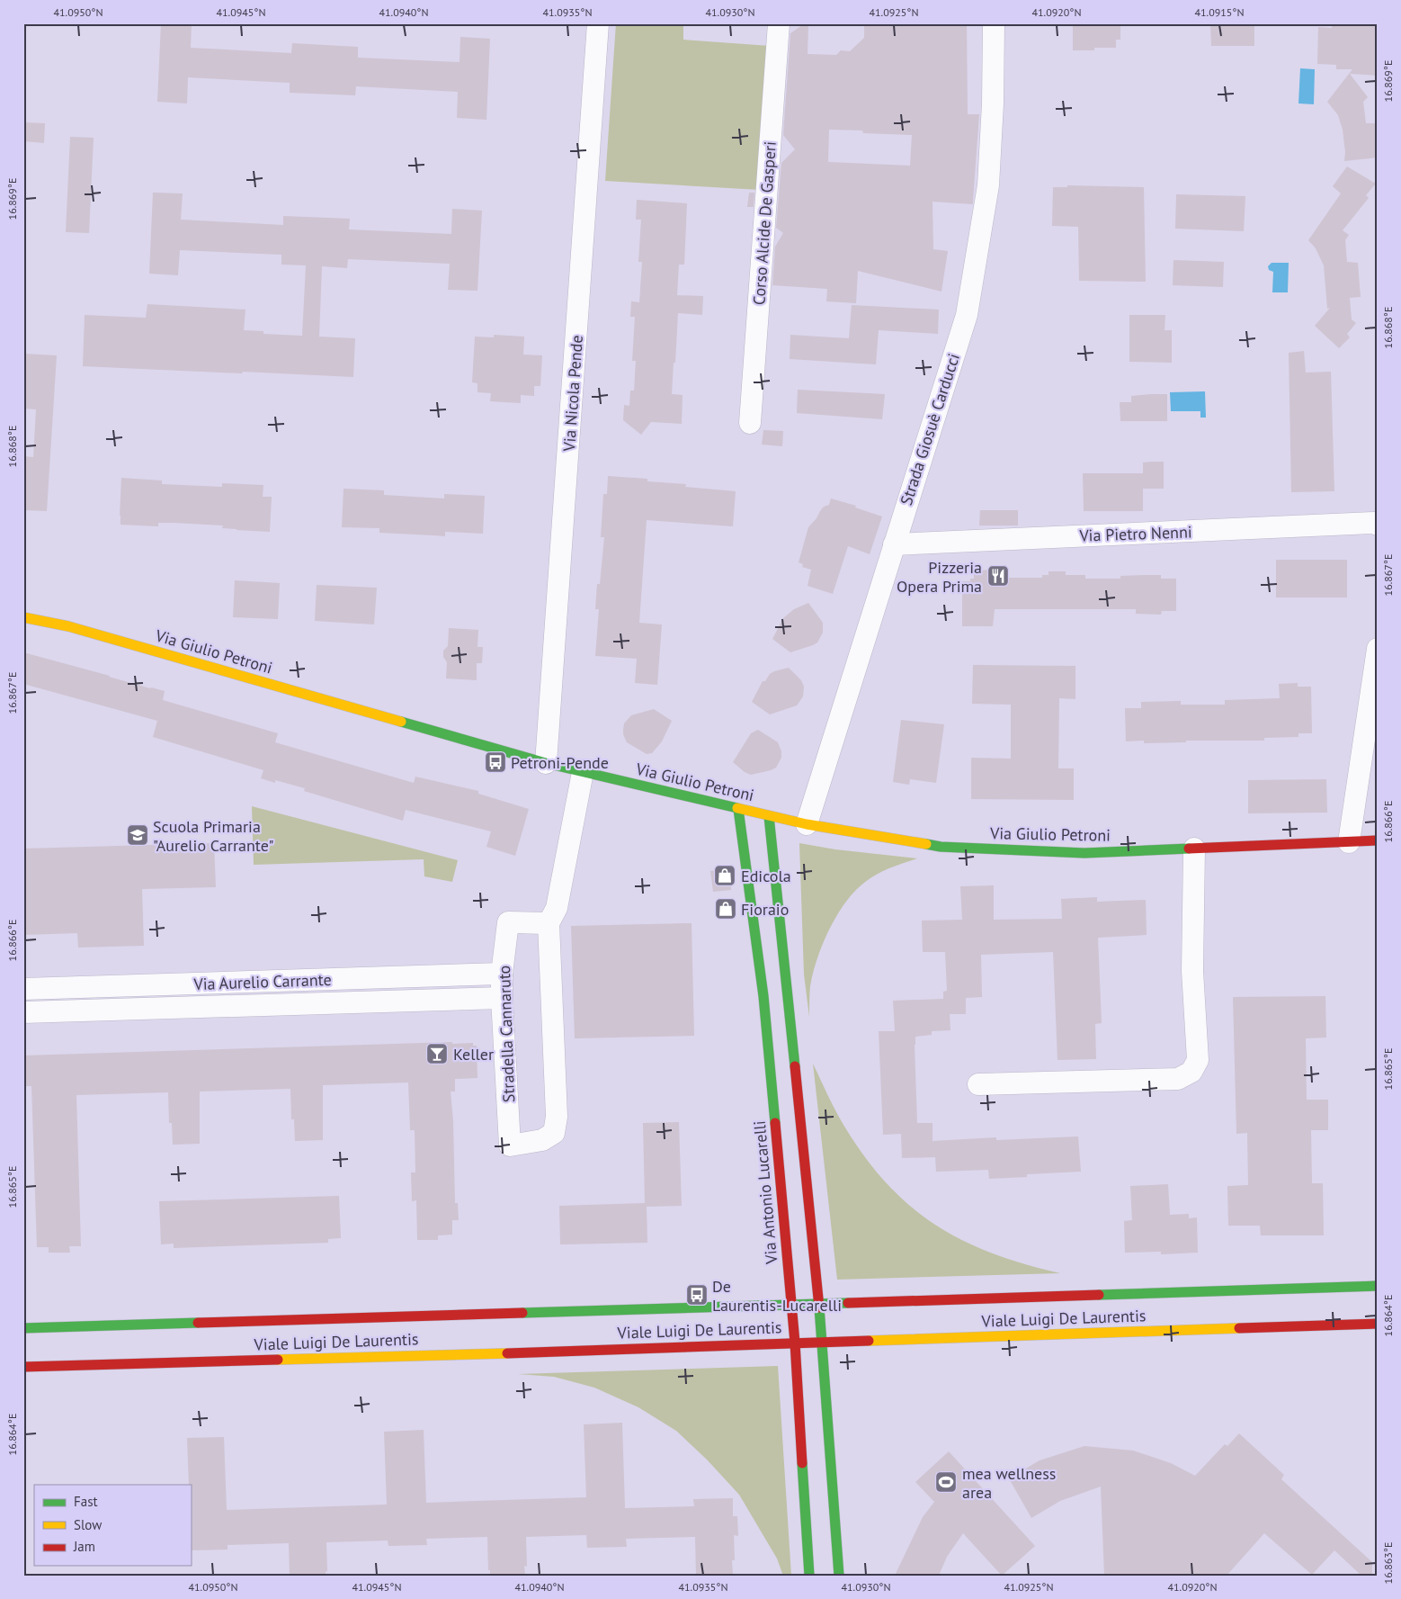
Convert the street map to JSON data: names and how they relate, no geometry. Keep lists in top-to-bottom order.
{
  "streets": {
    "street": [
      "Corso Alcide De Gasperi",
      "Via Nicola Pende",
      "Strada Giosuè Carducci",
      "Via Pietro Nenni",
      "Via Giulio Petroni",
      "Via Aurelio Carrante",
      "Stradella Cannaruto",
      "Via Antonio Lucarelli",
      "Viale Luigi De Laurentis"
    ]
  },
  "crossings": [
    ["Via Nicola Pende", "Via Giulio Petroni"],
    ["Strada Giosuè Carducci", "Via Pietro Nenni"],
    ["Strada Giosuè Carducci", "Via Giulio Petroni"],
    ["Via Giulio Petroni", "Stradella Cannaruto"],
    ["Via Giulio Petroni", "Via Antonio Lucarelli"],
    ["Via Aurelio Carrante", "Stradella Cannaruto"],
    ["Via Antonio Lucarelli", "Viale Luigi De Laurentis"]
  ],
  "places": {
    "restaurant": ["Pizzeria Opera Prima"],
    "bus stop": ["Petroni-Pende", "De Laurentis-Lucarelli"],
    "school or university": ["Scuola Primaria \"Aurelio Carrante\""],
    "shop": ["Edicola", "Fioraio"],
    "bar": ["Keller"],
    "sports": ["mea wellness area"]
  },
  "legend": ["Fast", "Slow", "Jam"],
  "coordinates": [
    "41.0950°N",
    "41.0945°N",
    "41.0940°N",
    "41.0935°N",
    "41.0930°N",
    "41.0925°N",
    "41.0920°N",
    "41.0915°N",
    "16.869°E",
    "16.868°E",
    "16.867°E",
    "16.866°E",
    "16.865°E",
    "16.864°E",
    "16.863°E"
  ]
}
